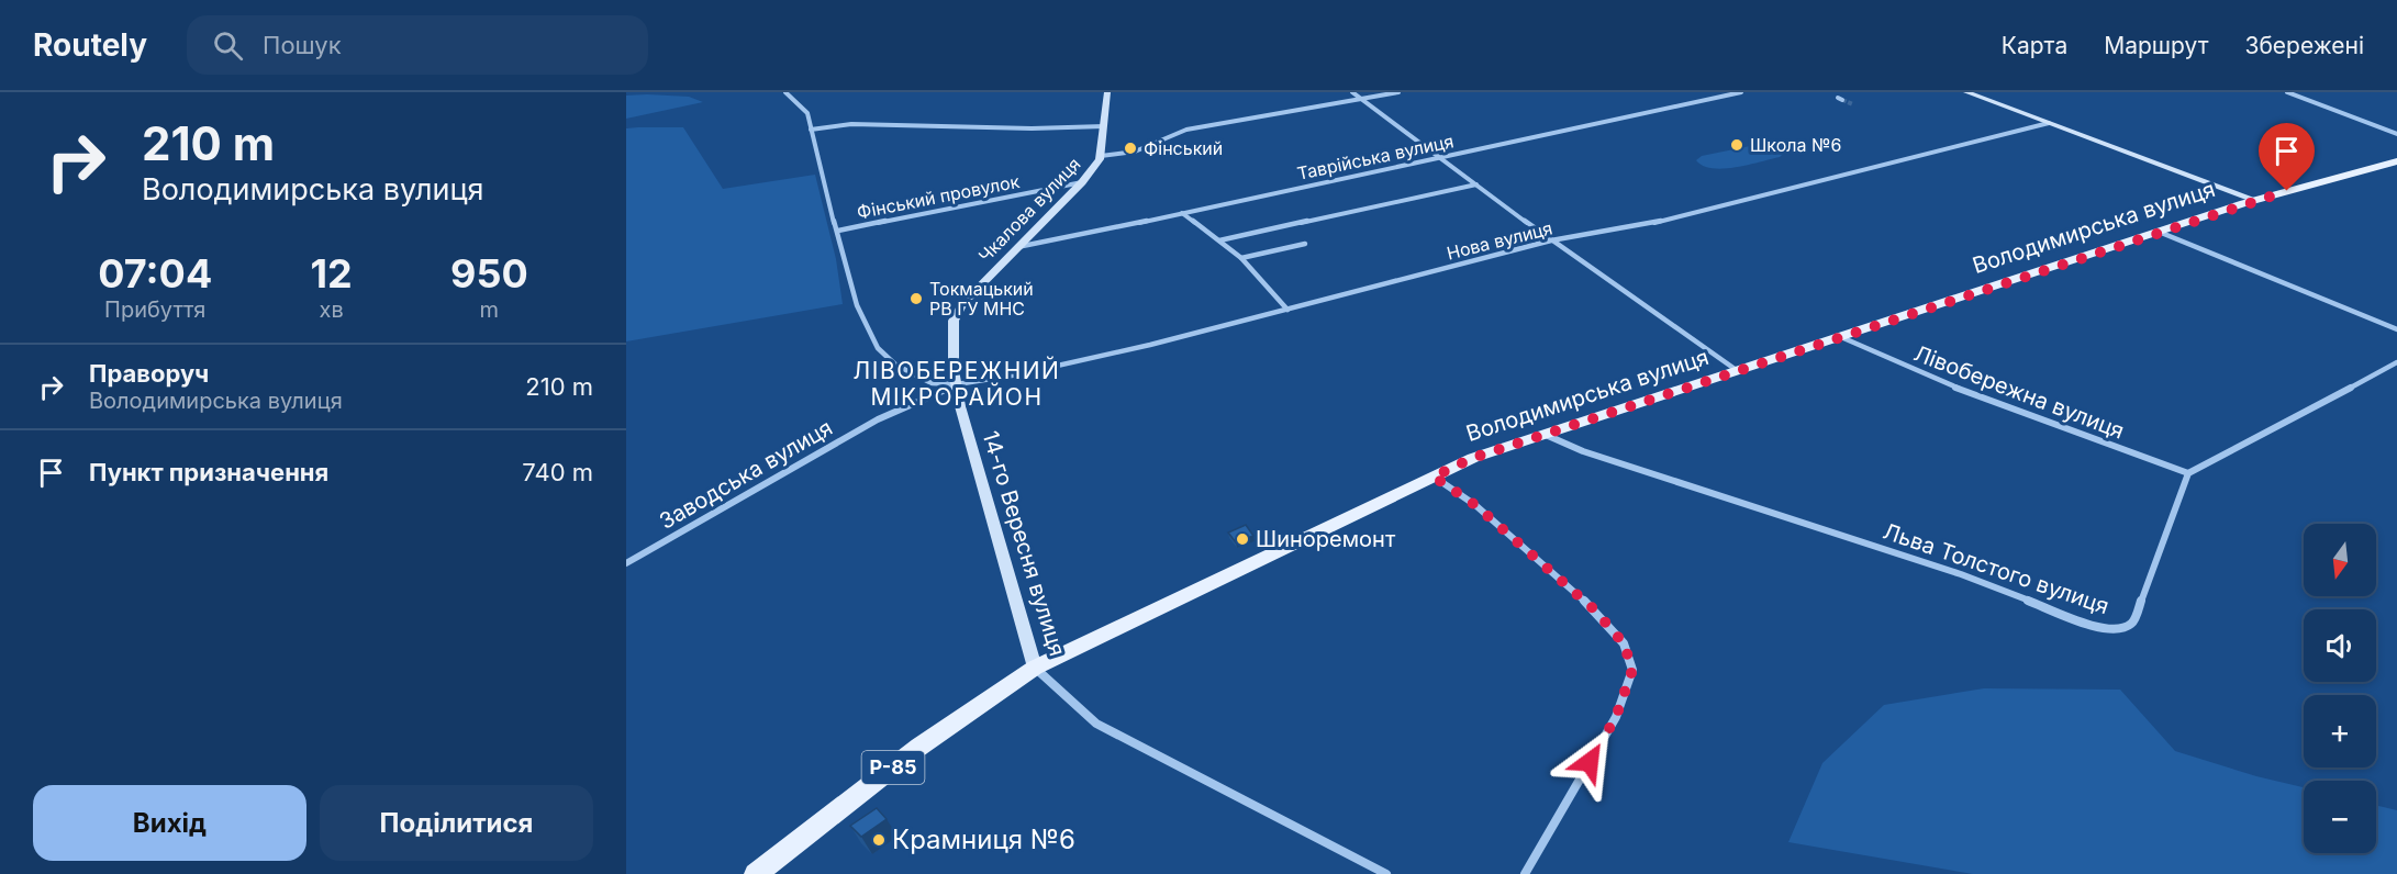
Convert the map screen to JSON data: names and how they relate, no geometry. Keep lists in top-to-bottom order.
{
  "streets": {
    "main road": [
      "Чкалова вулиця",
      "Володимирська вулиця",
      "14-го Вересня вулиця",
      "Р-85"
    ],
    "street": [
      "Таврійська вулиця",
      "Фінський провулок",
      "Нова вулиця",
      "Лівобережна вулиця",
      "Заводська вулиця",
      "Льва Толстого вулиця"
    ]
  },
  "crossings": [
    ["Таврійська вулиця", "Чкалова вулиця"],
    ["Фінський провулок", "Чкалова вулиця"],
    ["Чкалова вулиця", "Нова вулиця"],
    ["Чкалова вулиця", "Заводська вулиця"],
    ["Чкалова вулиця", "14-го Вересня вулиця"],
    ["Володимирська вулиця", "Лівобережна вулиця"],
    ["Володимирська вулиця", "14-го Вересня вулиця"],
    ["Володимирська вулиця", "Льва Толстого вулиця"],
    ["Нова вулиця", "Заводська вулиця"],
    ["Нова вулиця", "14-го Вересня вулиця"],
    ["Лівобережна вулиця", "Льва Толстого вулиця"],
    ["Заводська вулиця", "14-го Вересня вулиця"]
  ],
  "districts": ["ЛІВОБЕРЕЖНИЙ МІКРОРАЙОН"],
  "places": [
    "Школа №6",
    "Фінський",
    "Токмацький РВ ГУ МНС",
    "Шиноремонт",
    "Крамниця №6"
  ],
  "north": "bottom",
  "page": {
    "header": "Routely",
    "search": "Пошук",
    "nav": ["Карта", "Маршрут", "Збережені"],
    "turn": ["210 m", "Володимирська вулиця"],
    "eta": [
      "07:04",
      "Прибуття",
      "12",
      "хв",
      "950",
      "m"
    ],
    "list": [
      {
        "name": "Праворуч",
        "note": "Володимирська вулиця",
        "value": "210 m"
      },
      {
        "name": "Пункт призначення",
        "value": "740 m"
      }
    ],
    "map_buttons": ["+", "−"],
    "buttons": ["Вихід", "Поділитися"]
  }
}
